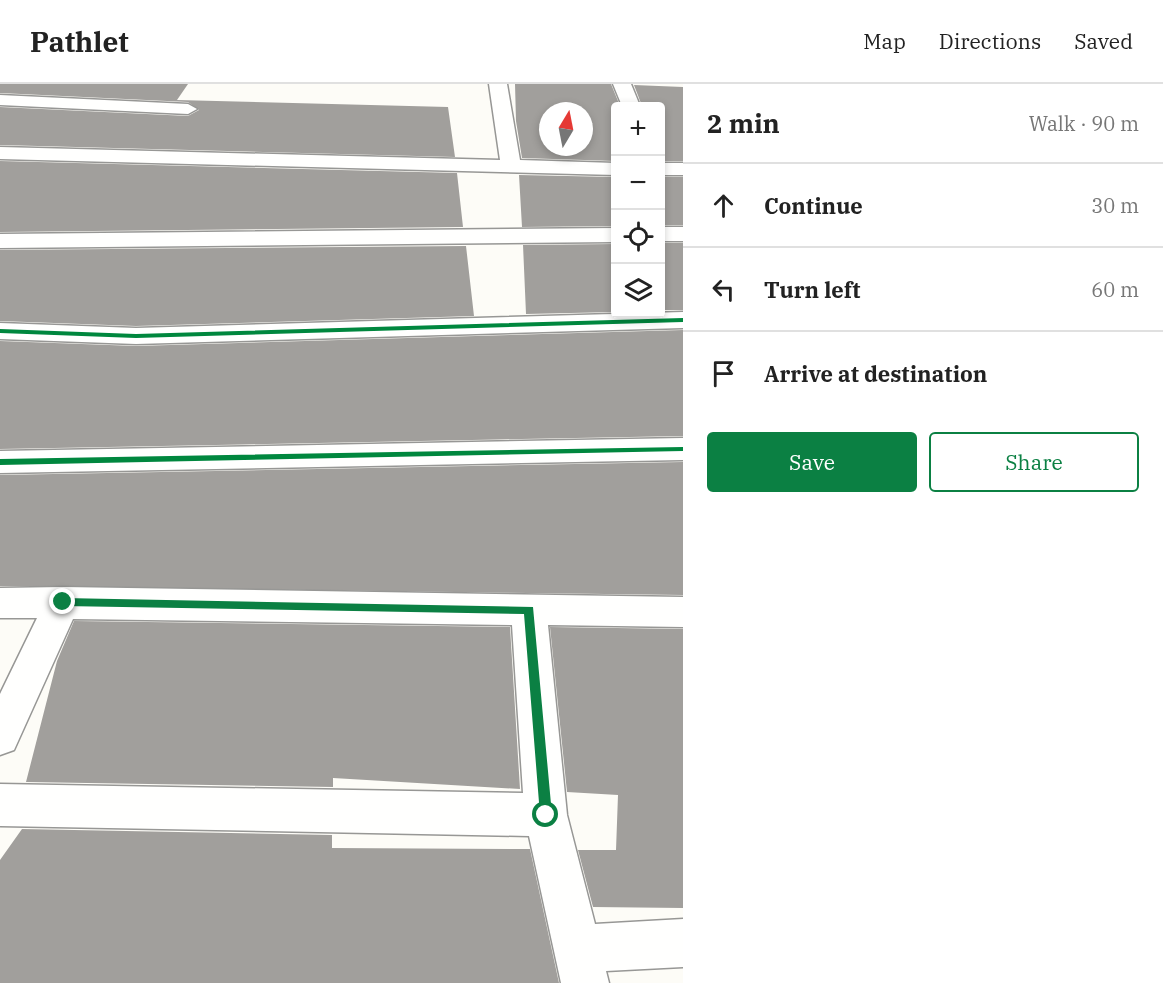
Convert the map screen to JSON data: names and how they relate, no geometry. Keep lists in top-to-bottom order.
{
  "north": "top",
  "page": {
    "header": "Pathlet",
    "nav": ["Map", "Directions", "Saved"],
    "heading": ["2 min", "Walk · 90 m"],
    "map_buttons": ["+", "−"],
    "list": [
      ["Continue", "30 m"],
      ["Turn left", "60 m"],
      "Arrive at destination"
    ],
    "buttons": ["Save", "Share"]
  }
}
